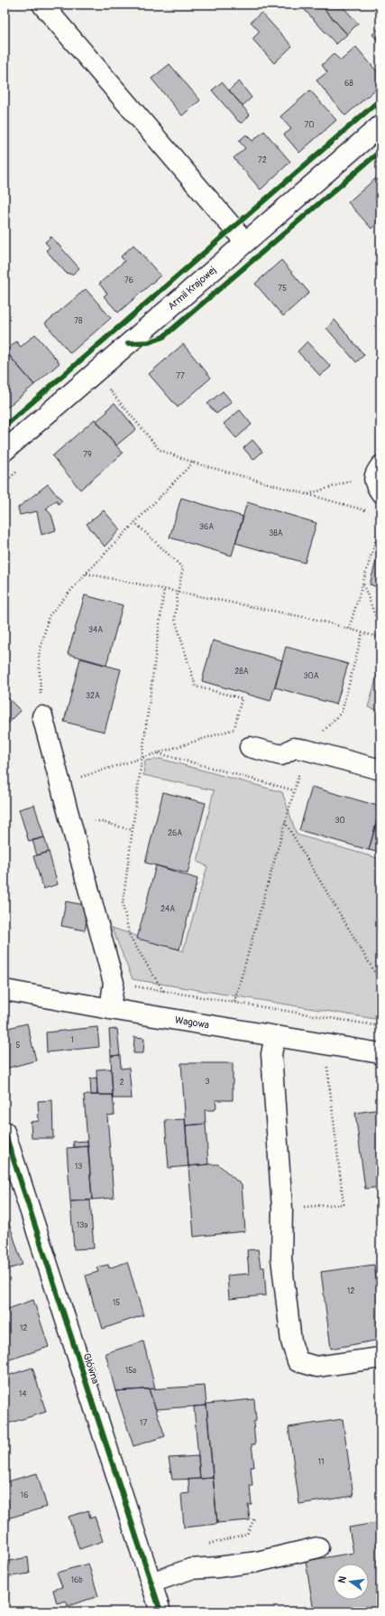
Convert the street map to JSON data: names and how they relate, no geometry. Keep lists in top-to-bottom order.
{
  "streets": {
    "street": ["Armii Krajowej", "Wagowa", "Główna"]
  },
  "house_numbers": [
    "68",
    "70",
    "72",
    "76",
    "75",
    "78",
    "77",
    "79",
    "36A",
    "38A",
    "34A",
    "28A",
    "30A",
    "32A",
    "30",
    "26A",
    "24A",
    "1",
    "5",
    "3",
    "2",
    "13",
    "13a",
    "12",
    "15",
    "12",
    "15a",
    "14",
    "17",
    "11",
    "16",
    "16b"
  ],
  "north": "left"
}
